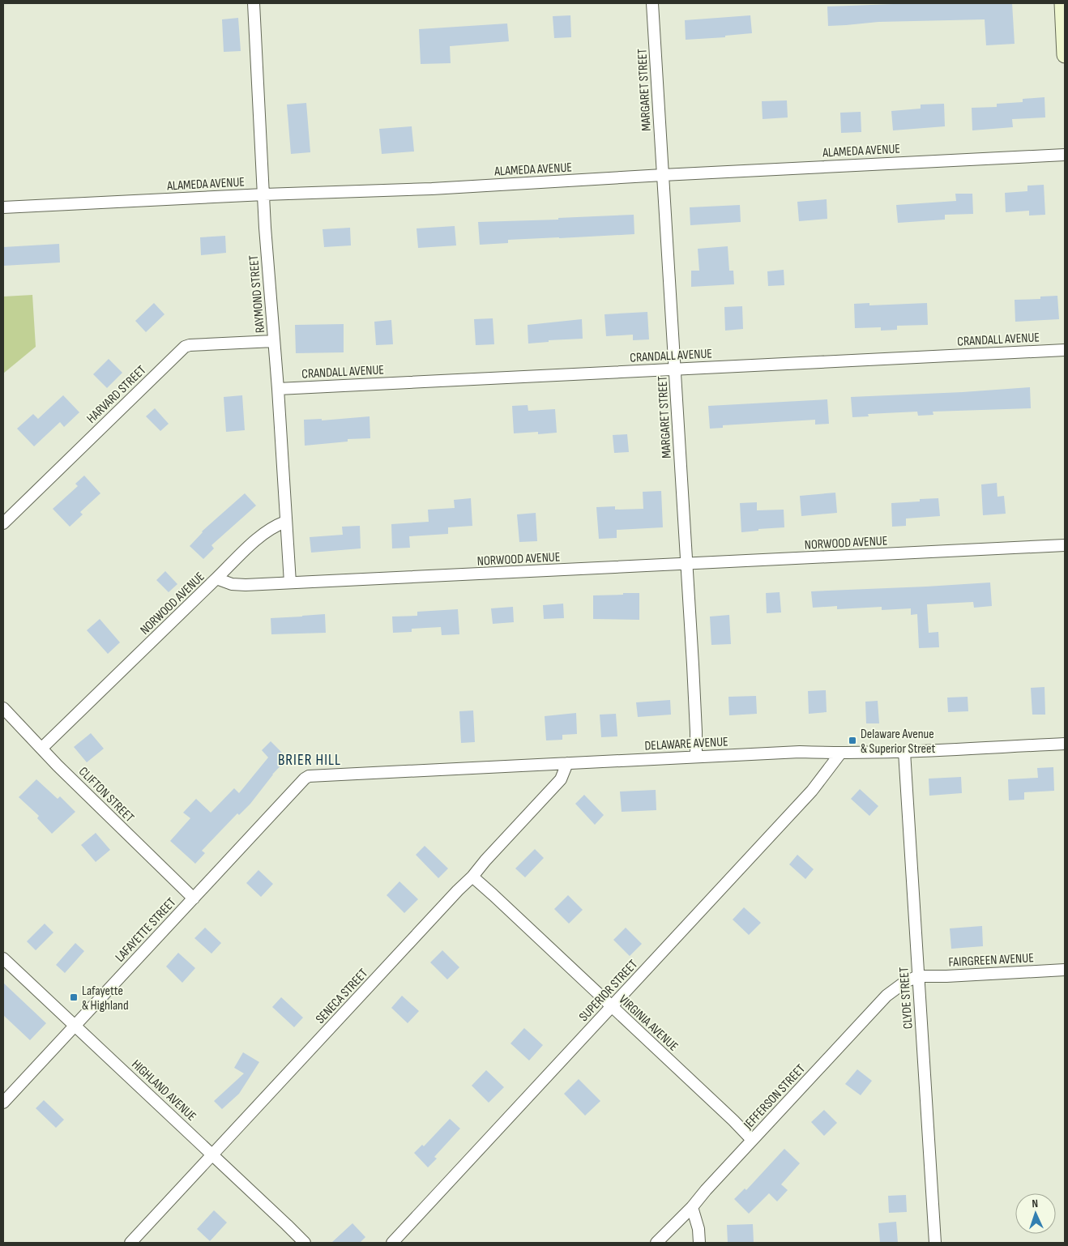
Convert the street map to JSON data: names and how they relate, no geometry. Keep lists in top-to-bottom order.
{
  "streets": {
    "street": [
      "MARGARET STREET",
      "ALAMEDA AVENUE",
      "RAYMOND STREET",
      "CRANDALL AVENUE",
      "HARVARD STREET",
      "NORWOOD AVENUE",
      "DELAWARE AVENUE",
      "CLIFTON STREET",
      "LAFAYETTE STREET",
      "FAIRGREEN AVENUE",
      "SUPERIOR STREET",
      "SENECA STREET",
      "CLYDE STREET",
      "VIRGINIA AVENUE",
      "HIGHLAND AVENUE",
      "JEFFERSON STREET"
    ]
  },
  "crossings": [
    ["MARGARET STREET", "ALAMEDA AVENUE"],
    ["MARGARET STREET", "CRANDALL AVENUE"],
    ["MARGARET STREET", "NORWOOD AVENUE"],
    ["MARGARET STREET", "DELAWARE AVENUE"],
    ["ALAMEDA AVENUE", "RAYMOND STREET"],
    ["RAYMOND STREET", "CRANDALL AVENUE"],
    ["RAYMOND STREET", "HARVARD STREET"],
    ["RAYMOND STREET", "NORWOOD AVENUE"],
    ["NORWOOD AVENUE", "CLIFTON STREET"],
    ["DELAWARE AVENUE", "LAFAYETTE STREET"],
    ["DELAWARE AVENUE", "SUPERIOR STREET"],
    ["DELAWARE AVENUE", "SENECA STREET"],
    ["DELAWARE AVENUE", "CLYDE STREET"],
    ["CLIFTON STREET", "LAFAYETTE STREET"],
    ["LAFAYETTE STREET", "HIGHLAND AVENUE"],
    ["FAIRGREEN AVENUE", "CLYDE STREET"],
    ["FAIRGREEN AVENUE", "JEFFERSON STREET"],
    ["SUPERIOR STREET", "VIRGINIA AVENUE"],
    ["SENECA STREET", "VIRGINIA AVENUE"],
    ["SENECA STREET", "HIGHLAND AVENUE"],
    ["CLYDE STREET", "JEFFERSON STREET"],
    ["VIRGINIA AVENUE", "JEFFERSON STREET"]
  ],
  "districts": ["BRIER HILL"],
  "places": {
    "transit": ["Delaware Avenue & Superior Street", "Lafayette & Highland"]
  },
  "north": "top"
}
